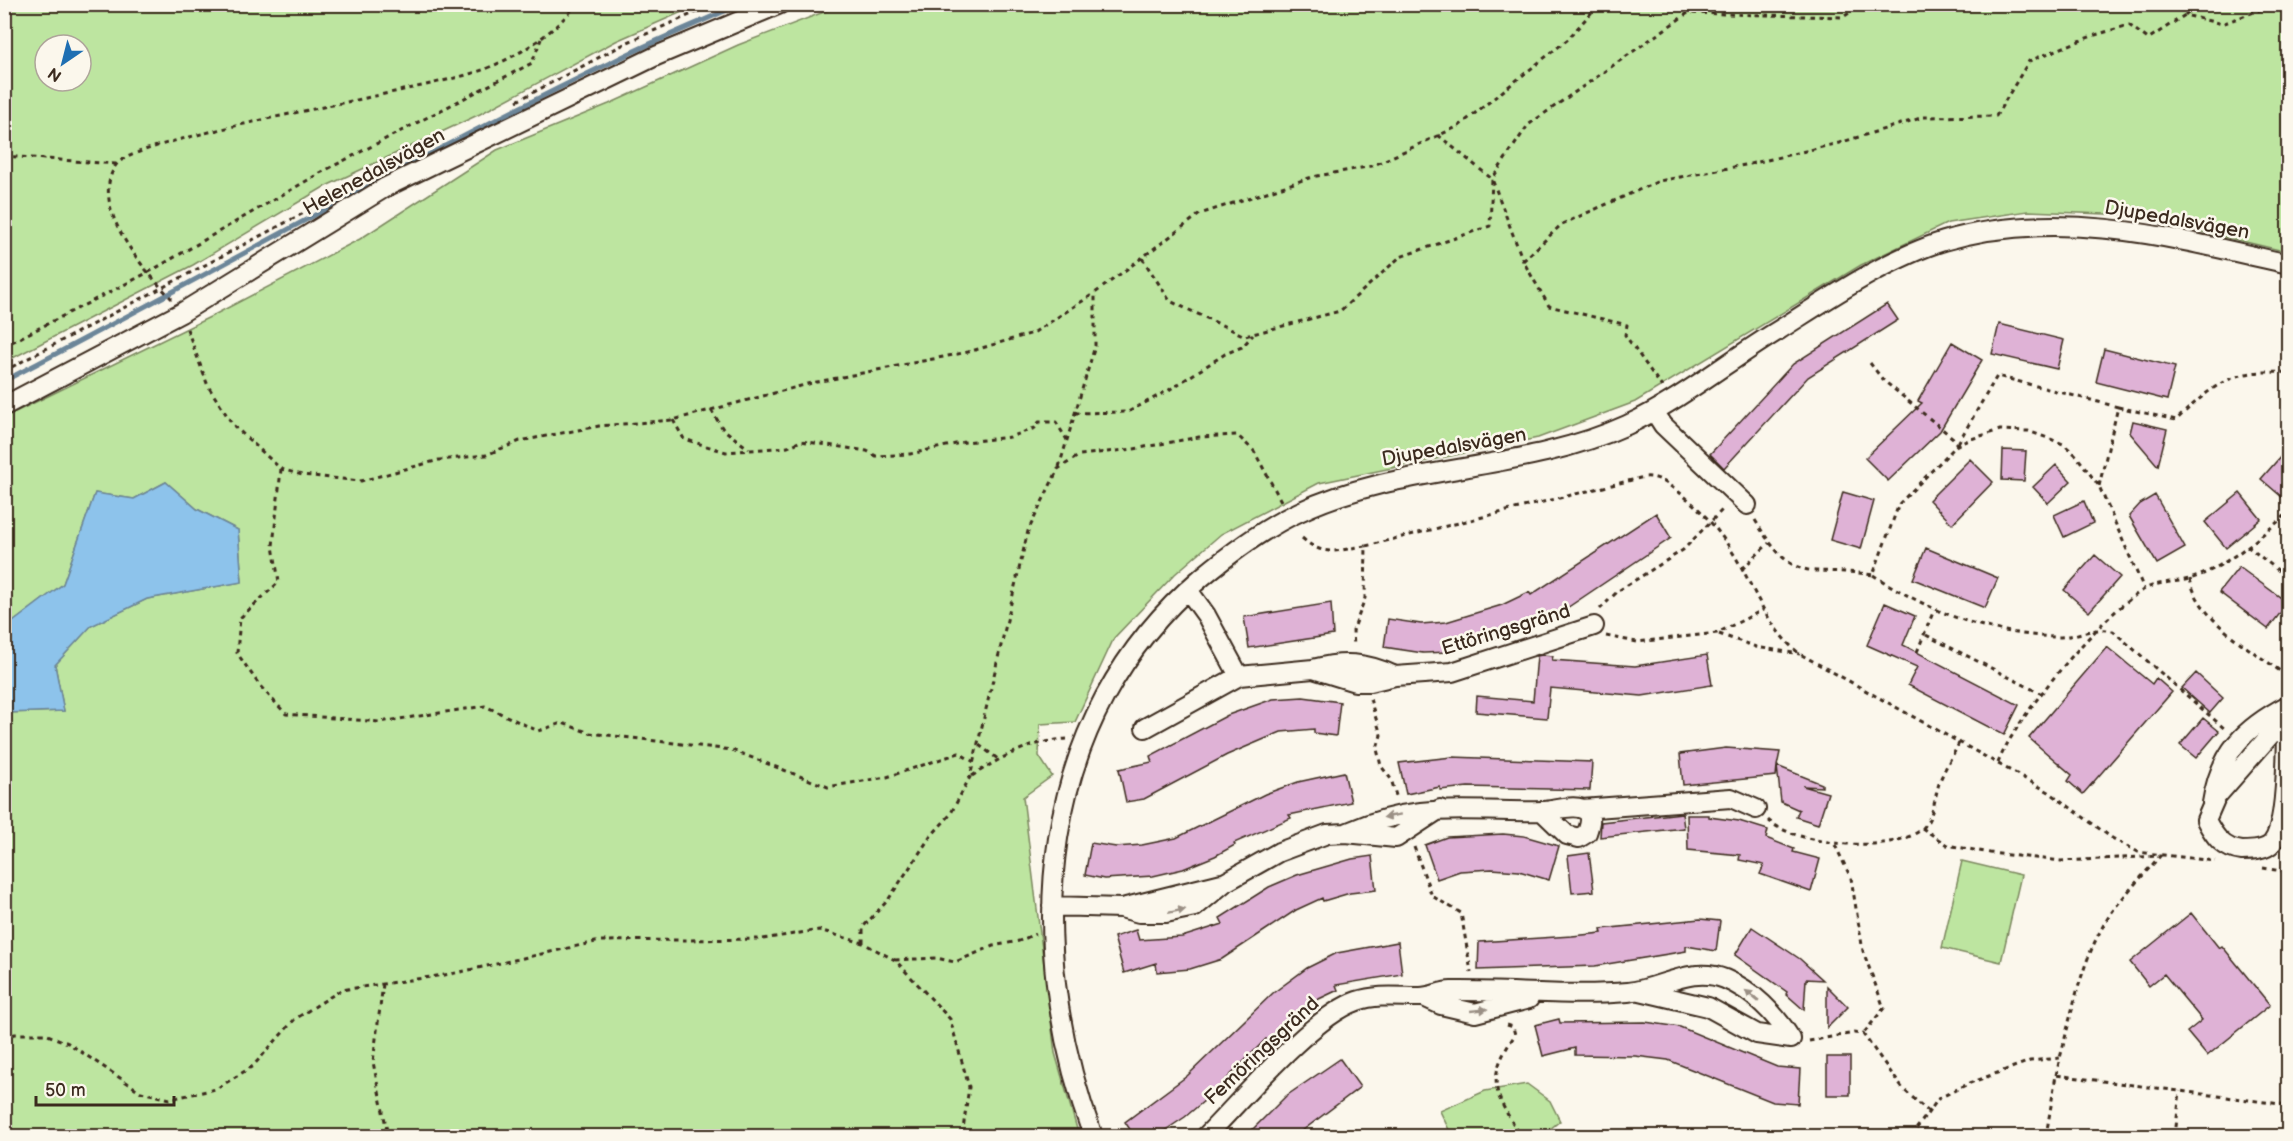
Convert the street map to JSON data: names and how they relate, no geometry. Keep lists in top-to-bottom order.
{
  "streets": {
    "street": [
      "Helenedalsvägen",
      "Djupedalsvägen",
      "Ettöringsgränd",
      "Femöringsgränd"
    ]
  },
  "scale_bar": "50 m",
  "north": "bottom left"
}
